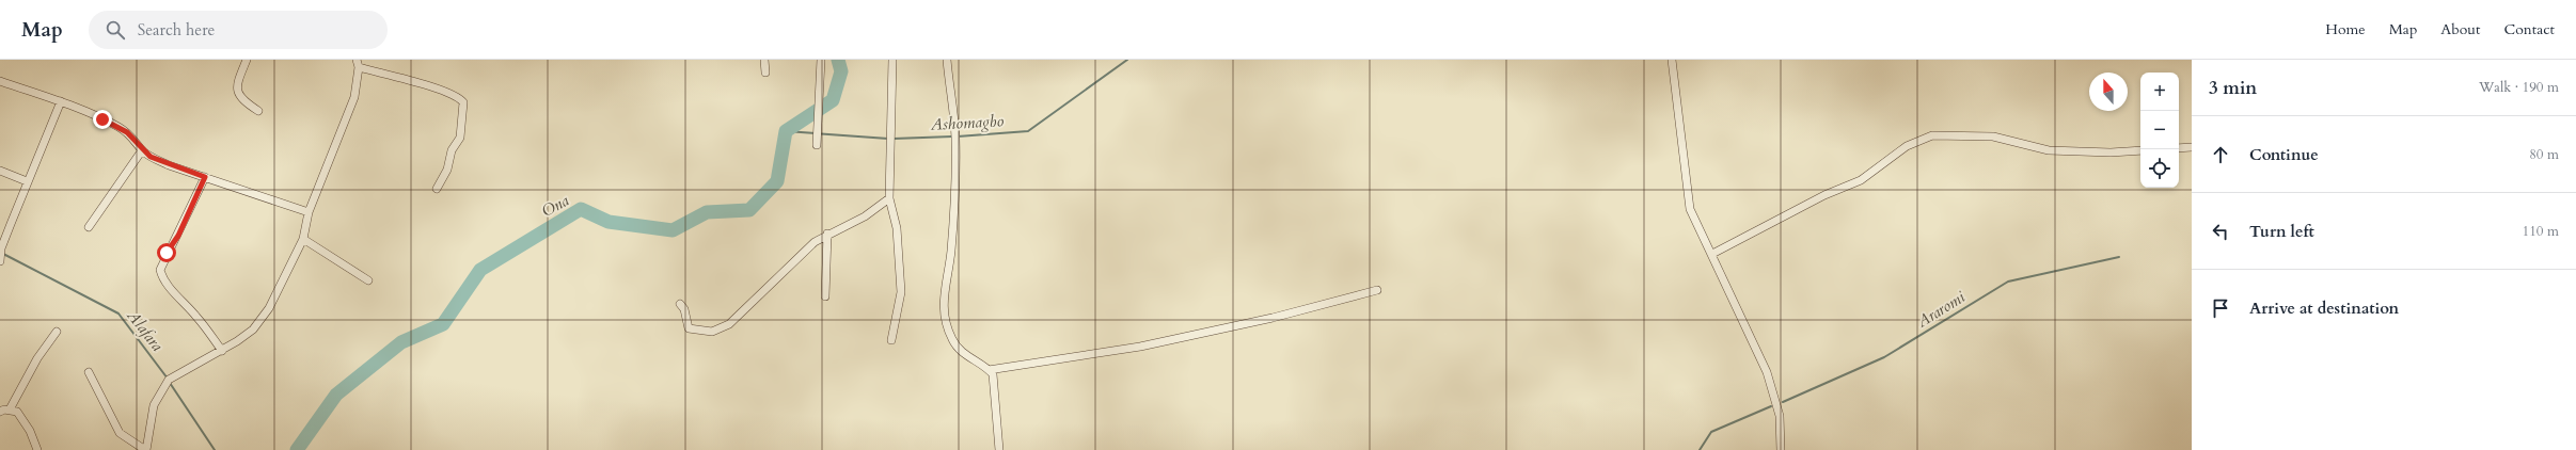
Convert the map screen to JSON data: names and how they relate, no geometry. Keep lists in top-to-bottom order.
{
  "water": [
    "Ashomagbo",
    "Ona",
    "Araromi",
    "Alafara"
  ],
  "north": "top",
  "page": {
    "header": "Map",
    "search": "Search here",
    "nav": [
      "Home",
      "Map",
      "About",
      "Contact"
    ],
    "heading": ["3 min", "Walk · 190 m"],
    "map_buttons": ["+", "−"],
    "list": [
      ["Continue", "80 m"],
      ["Turn left", "110 m"],
      "Arrive at destination"
    ]
  }
}
